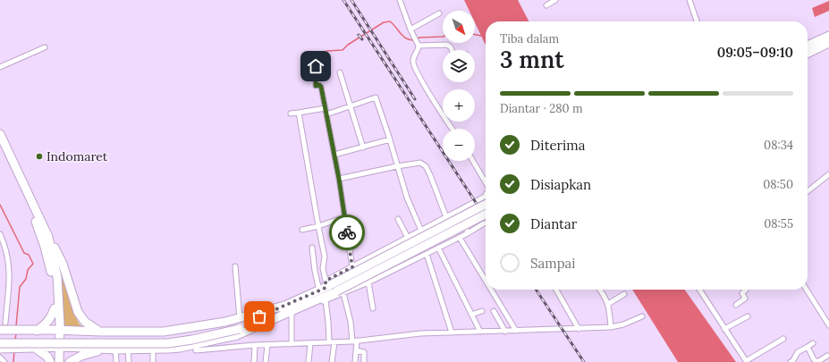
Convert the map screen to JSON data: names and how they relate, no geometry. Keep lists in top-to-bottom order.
{
  "places": ["Indomaret"],
  "north": "bottom right",
  "page": {
    "map_buttons": ["+", "−"],
    "heading": ["3 mnt", "Tiba dalam", "09:05–09:10"],
    "bar": "Diantar · 280 m",
    "list": [
      ["Diterima", "08:34"],
      ["Disiapkan", "08:50"],
      ["Diantar", "08:55"],
      "Sampai"
    ]
  }
}
